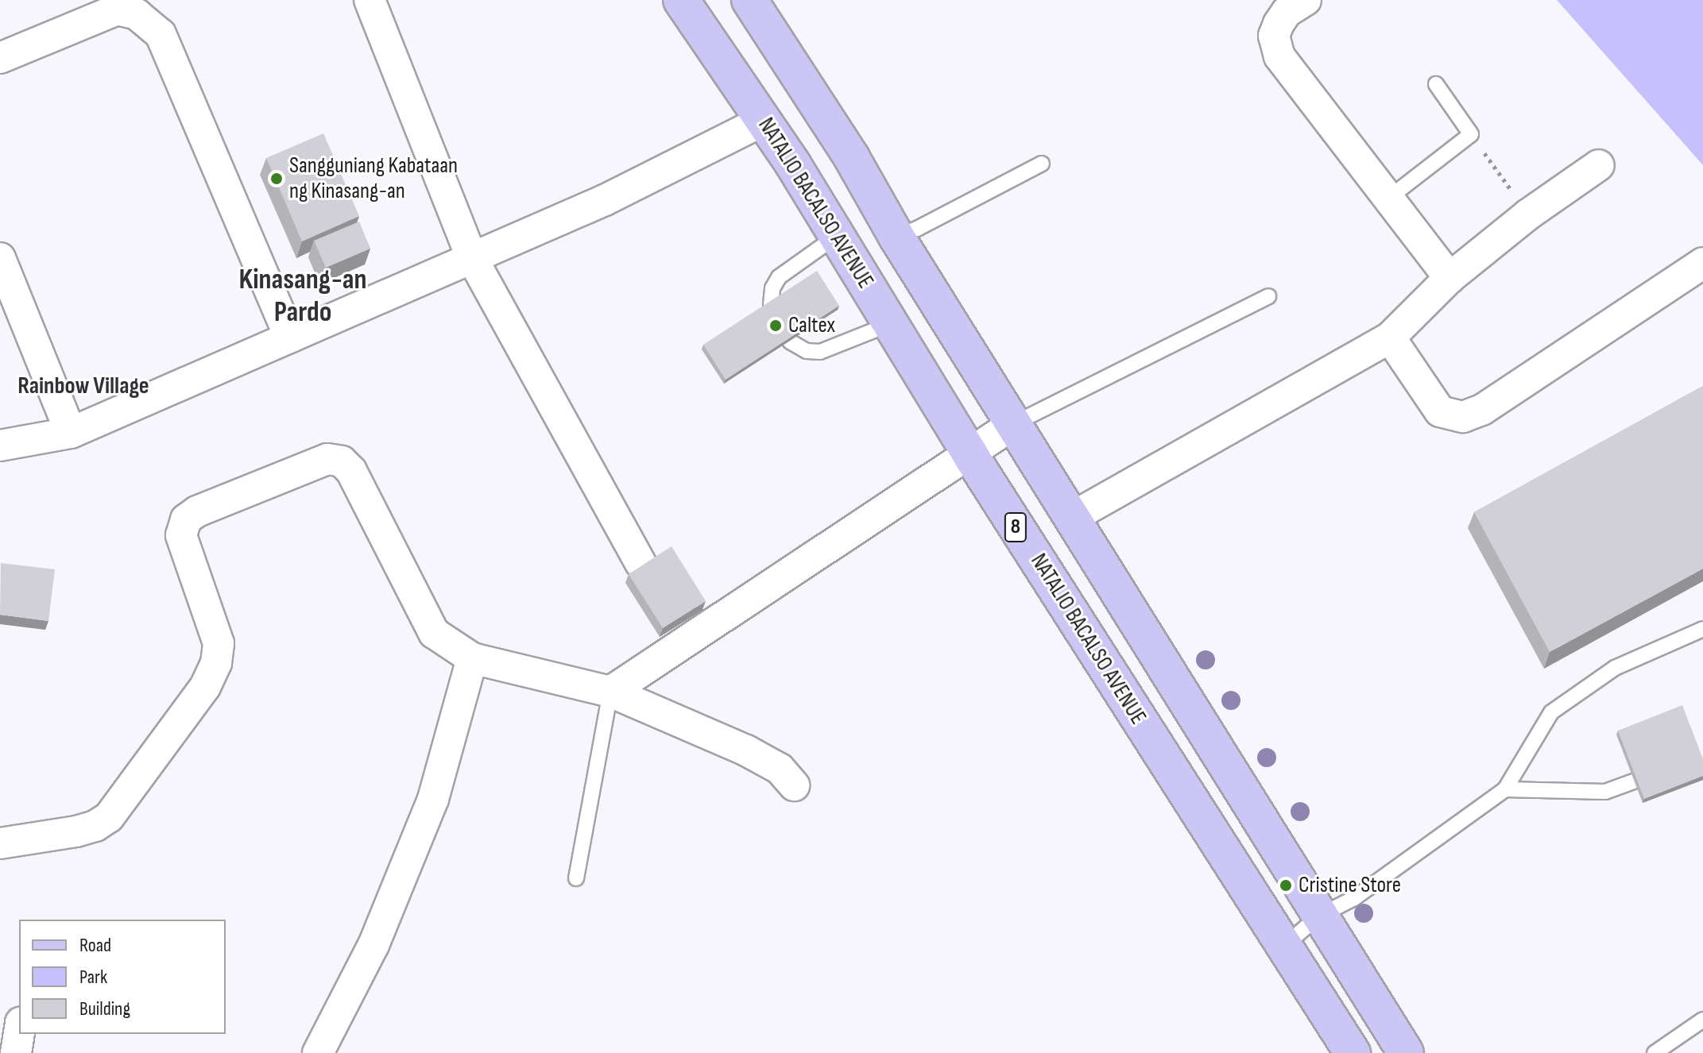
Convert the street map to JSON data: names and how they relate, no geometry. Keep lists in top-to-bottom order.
{
  "streets": {
    "main road": ["NATALIO BACALSO AVENUE", "8"]
  },
  "districts": ["Kinasang-an Pardo", "Rainbow Village"],
  "places": ["Sangguniang Kabataan ng Kinasang-an", "Caltex", "Cristine Store"],
  "legend": ["Road", "Park", "Building"]
}
